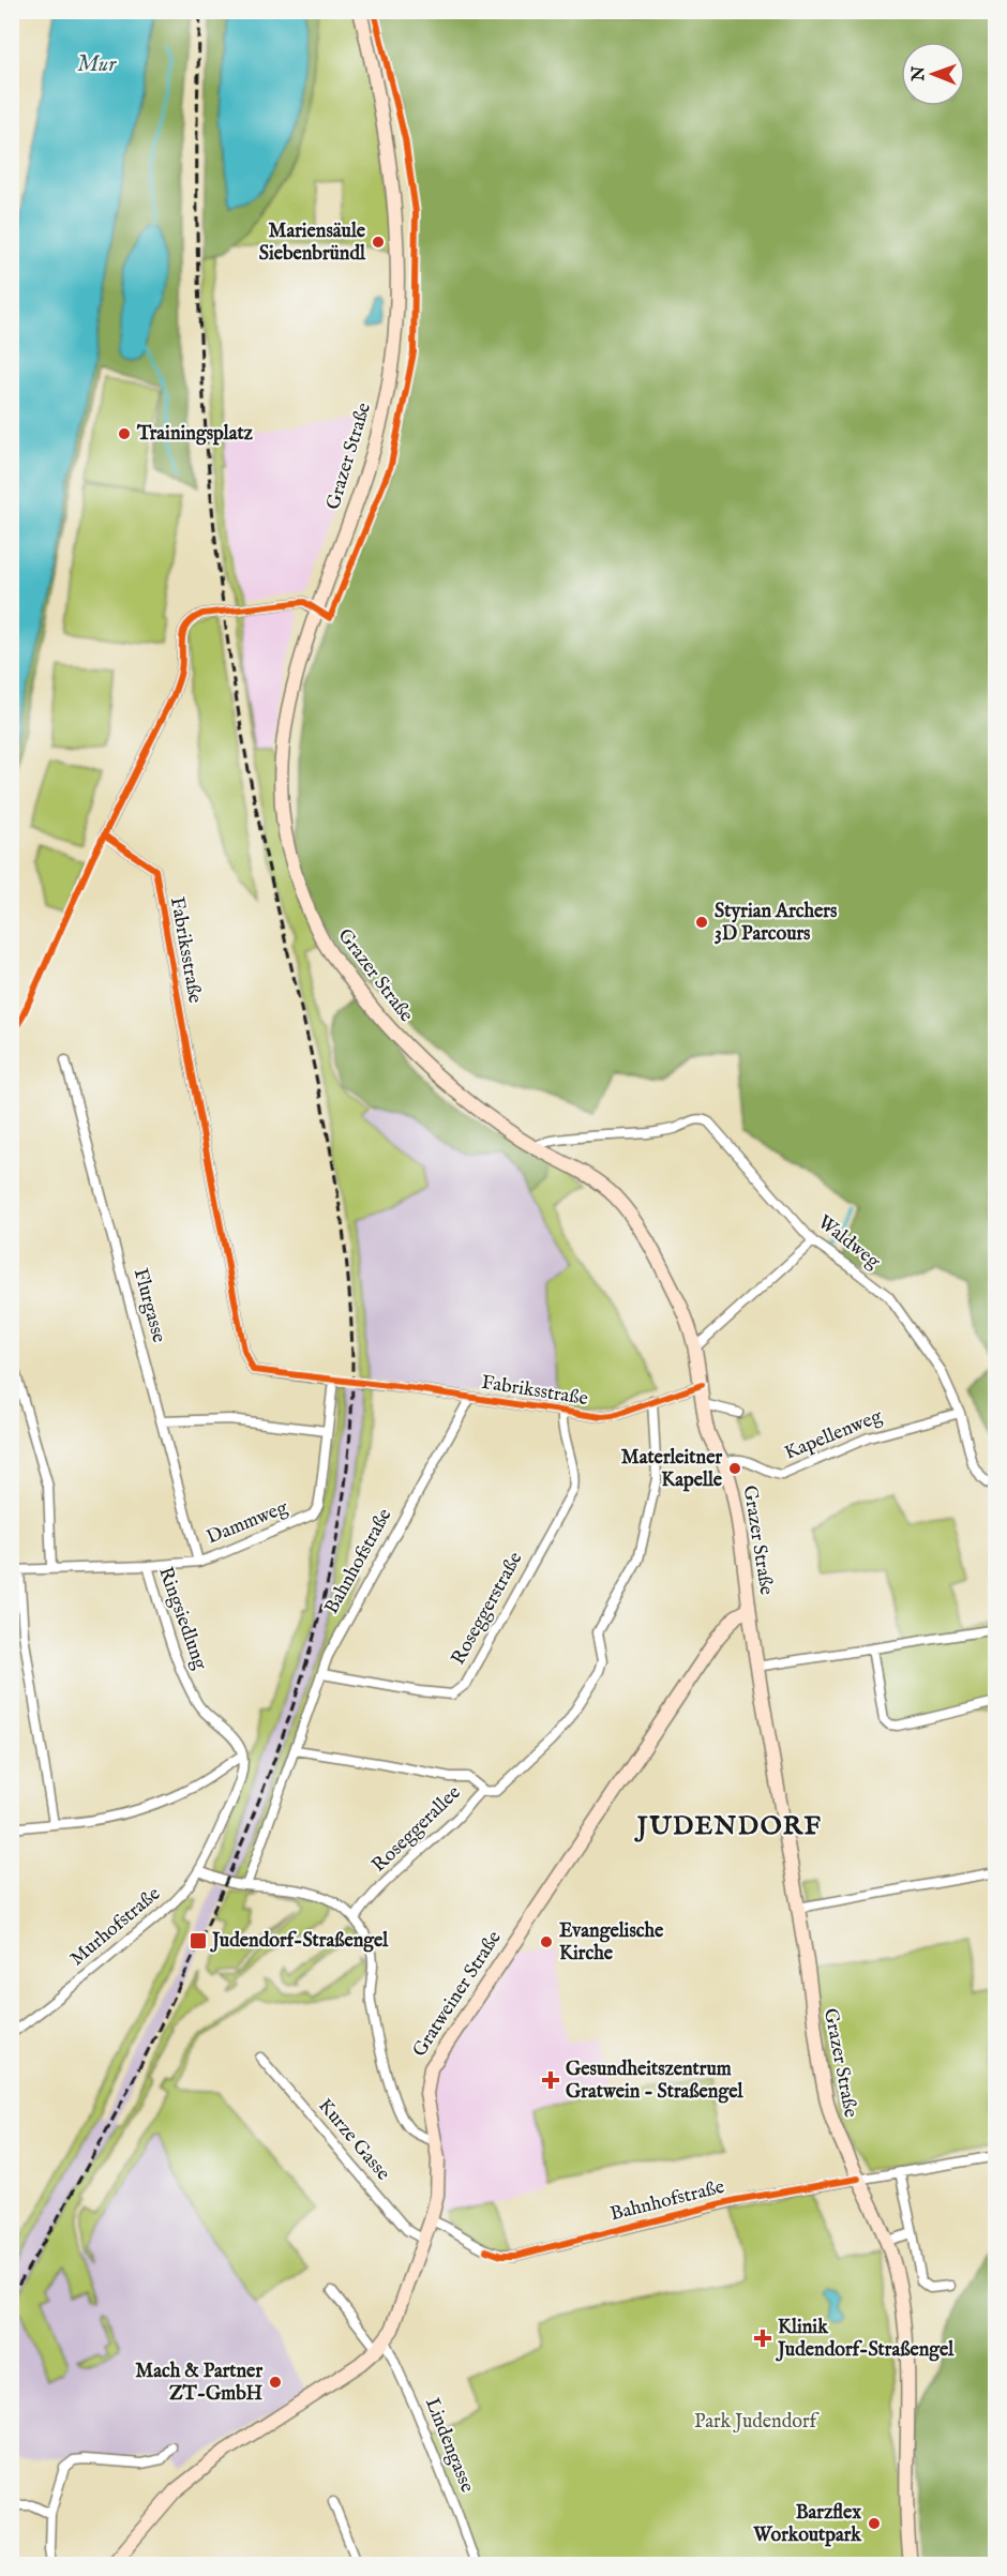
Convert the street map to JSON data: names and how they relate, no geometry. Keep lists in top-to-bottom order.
{
  "streets": {
    "main road": ["Grazer Straße", "Gratweiner Straße"],
    "street": [
      "Fabriksstraße",
      "Waldweg",
      "Flurgasse",
      "Kapellenweg",
      "Dammweg",
      "Bahnhofstraße",
      "Roseggerstraße",
      "Ringsiedlung",
      "Roseggerallee",
      "Murhofstraße",
      "Kurze Gasse",
      "Lindengasse"
    ]
  },
  "crossings": [
    ["Grazer Straße", "Fabriksstraße"],
    ["Grazer Straße", "Waldweg"],
    ["Grazer Straße", "Kapellenweg"],
    ["Grazer Straße", "Bahnhofstraße"],
    ["Grazer Straße", "Gratweiner Straße"],
    ["Fabriksstraße", "Dammweg"],
    ["Fabriksstraße", "Bahnhofstraße"],
    ["Fabriksstraße", "Roseggerstraße"],
    ["Fabriksstraße", "Roseggerallee"],
    ["Waldweg", "Kapellenweg"],
    ["Flurgasse", "Dammweg"],
    ["Dammweg", "Ringsiedlung"],
    ["Bahnhofstraße", "Roseggerstraße"],
    ["Bahnhofstraße", "Gratweiner Straße"],
    ["Gratweiner Straße", "Kurze Gasse"],
    ["Gratweiner Straße", "Lindengasse"]
  ],
  "districts": ["JUDENDORF"],
  "water": ["Mur"],
  "parks": ["Park Judendorf"],
  "places": {
    "other": [
      "Mariensäule Siebenbründl",
      "Trainingsplatz",
      "Styrian Archers 3D Parcours",
      "Materleitner Kapelle",
      "Evangelische Kirche",
      "Mach & Partner ZT-GmbH",
      "Barzflex Workoutpark"
    ],
    "transit": ["Judendorf-Straßengel"],
    "health": ["Gesundheitszentrum Gratwein - Straßengel", "Klinik Judendorf-Straßengel"]
  },
  "north": "left"
}
